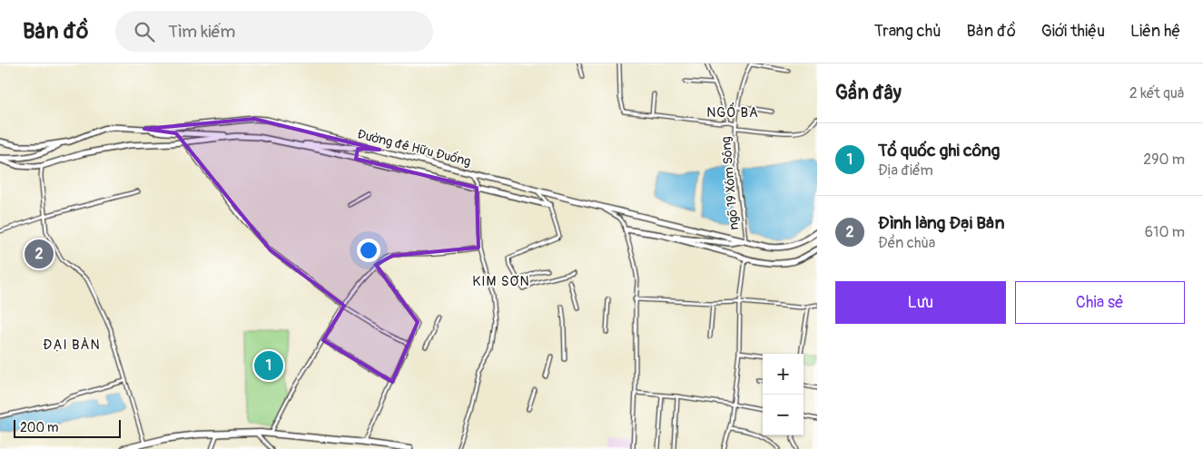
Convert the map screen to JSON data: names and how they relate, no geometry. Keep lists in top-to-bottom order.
{
  "streets": {
    "main road": ["Đường đê Hữu Đuống"],
    "street": ["ngõ 19 Xóm Sông"]
  },
  "crossings": [
    ["Đường đê Hữu Đuống", "ngõ 19 Xóm Sông"]
  ],
  "districts": ["NGỔ BA", "KIM SƠN", "ĐẠI BẢN"],
  "scale_bar": "200 m",
  "page": {
    "header": "Bản đồ",
    "search": "Tìm kiếm",
    "nav": [
      "Trang chủ",
      "Bản đồ",
      "Giới thiệu",
      "Liên hệ"
    ],
    "heading": ["Gần đây", "2 kết quả"],
    "list": [
      {
        "mark": "1",
        "name": "Tổ quốc ghi công",
        "note": "Địa điểm",
        "value": "290 m"
      },
      {
        "mark": "2",
        "name": "Đình làng Đại Bản",
        "note": "Đền chùa",
        "value": "610 m"
      }
    ],
    "pins": ["2", "1"],
    "buttons": ["Lưu", "Chia sẻ"],
    "map_buttons": ["+", "−"],
    "scale": "200 m"
  }
}
